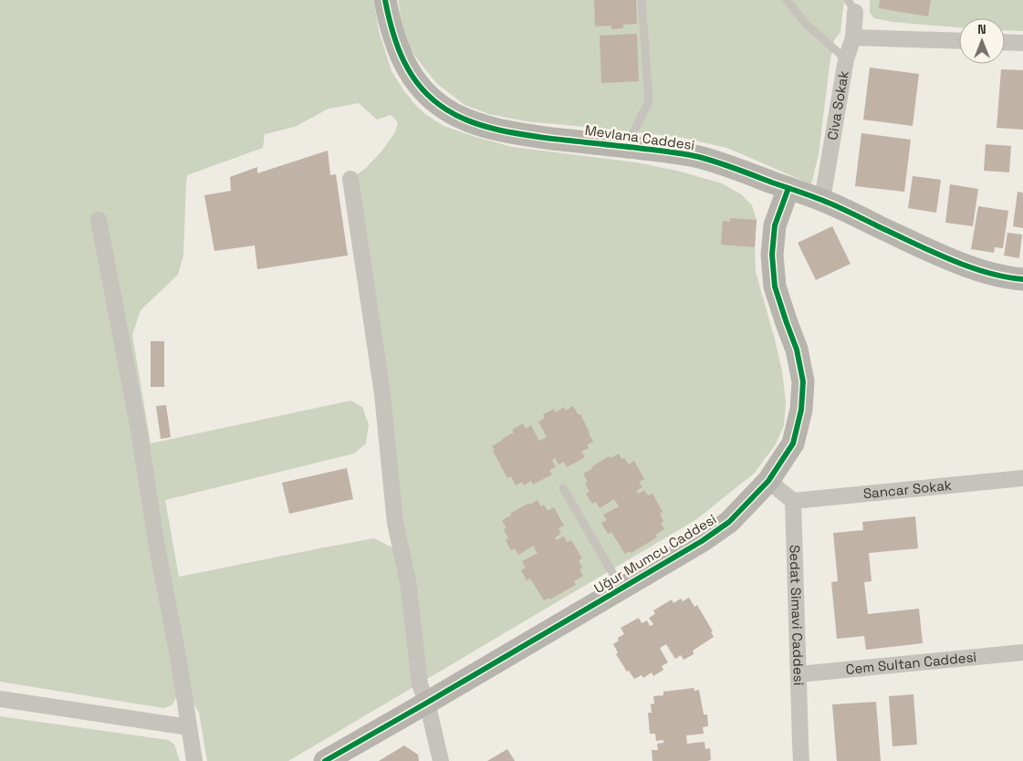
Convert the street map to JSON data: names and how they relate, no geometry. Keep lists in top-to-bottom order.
{
  "streets": {
    "street": [
      "Civa Sokak",
      "Mevlana Caddesi",
      "Sancar Sokak",
      "Uğur Mumcu Caddesi",
      "Sedat Simavi Caddesi",
      "Cem Sultan Caddesi"
    ]
  },
  "crossings": [
    ["Civa Sokak", "Mevlana Caddesi"],
    ["Mevlana Caddesi", "Uğur Mumcu Caddesi"],
    ["Sancar Sokak", "Sedat Simavi Caddesi"],
    ["Sedat Simavi Caddesi", "Cem Sultan Caddesi"]
  ],
  "north": "top"
}
